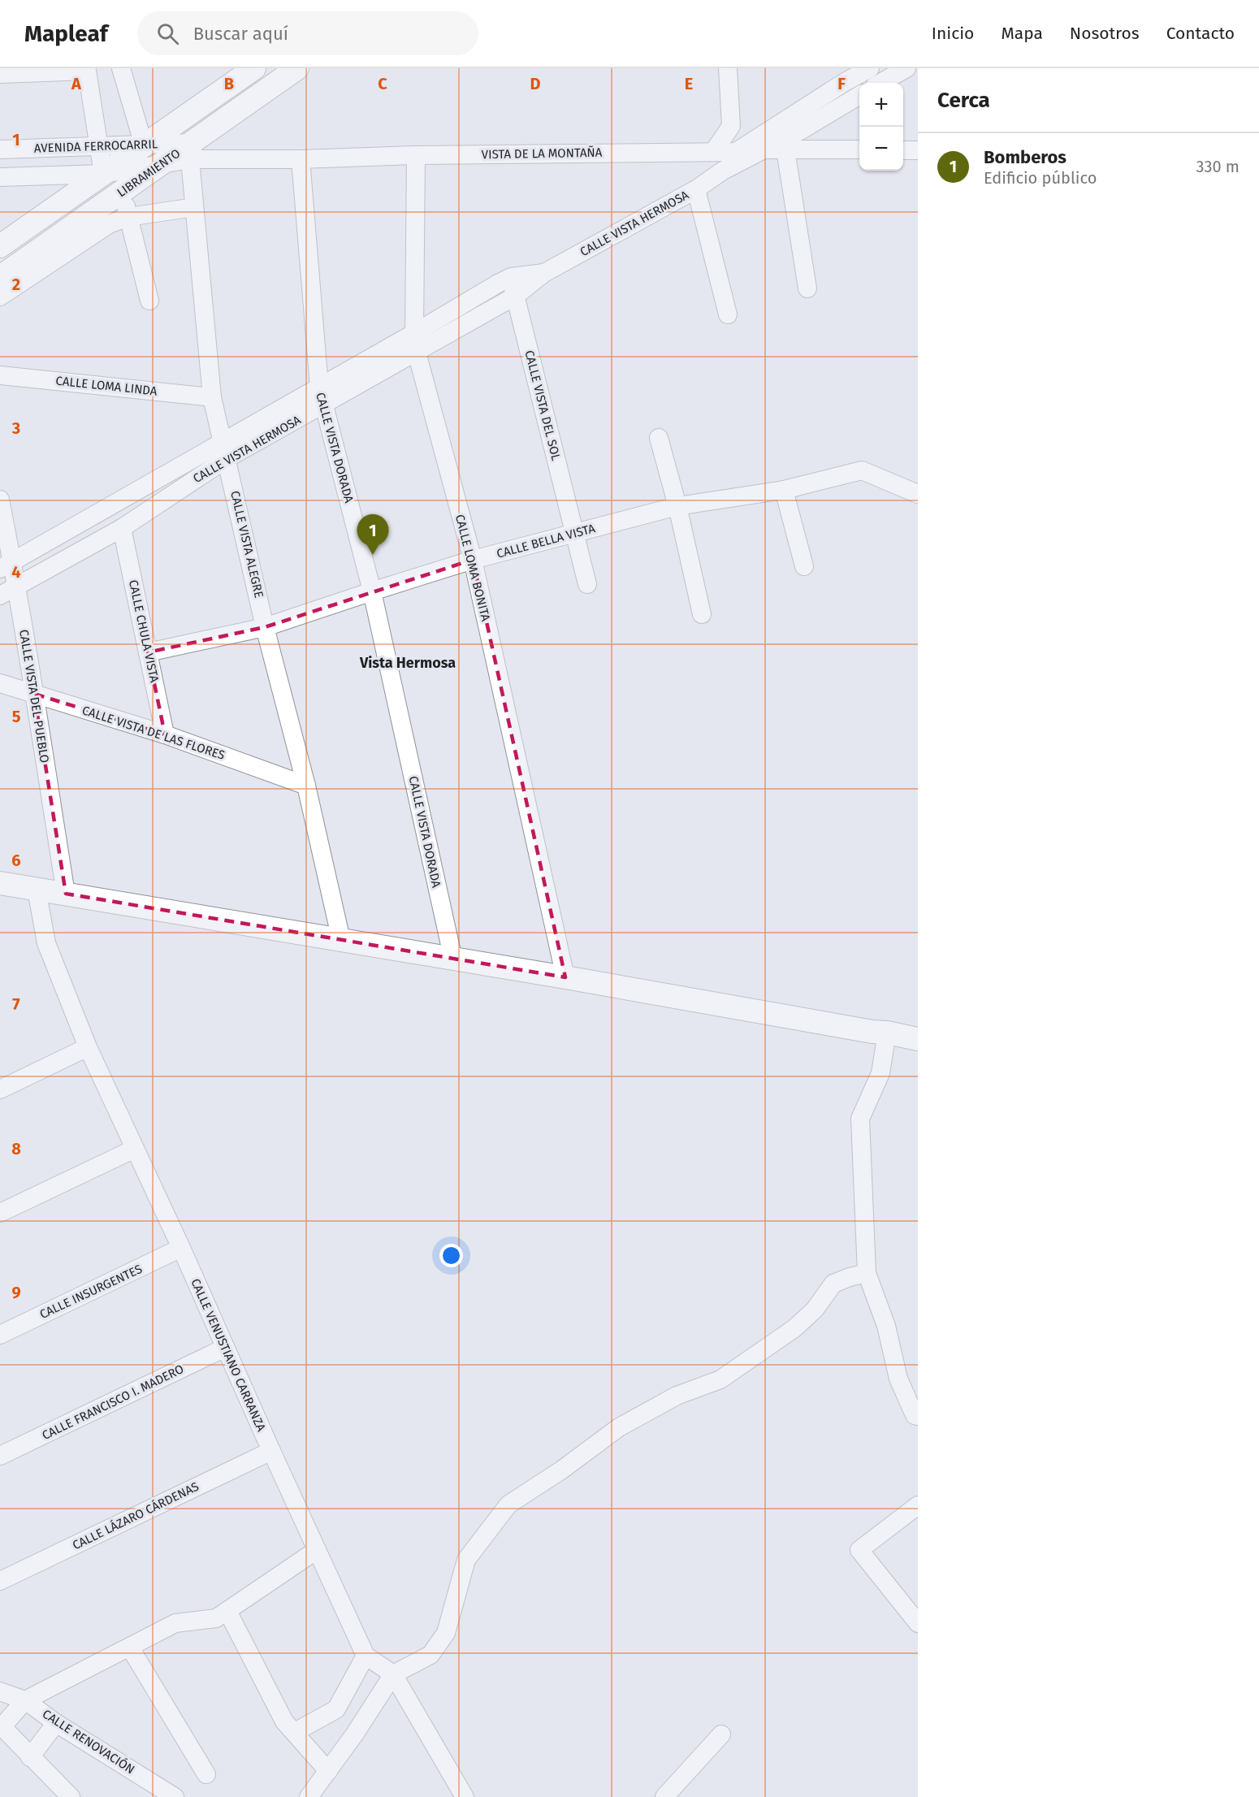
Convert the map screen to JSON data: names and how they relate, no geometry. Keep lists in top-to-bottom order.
{
  "streets": {
    "main road": ["LIBRAMIENTO"],
    "street": [
      "AVENIDA FERROCARRIL",
      "VISTA DE LA MONTAÑA",
      "CALLE VISTA HERMOSA",
      "CALLE LOMA LINDA",
      "CALLE VISTA DEL SOL",
      "CALLE VISTA DORADA",
      "CALLE BELLA VISTA",
      "CALLE VISTA ALEGRE",
      "CALLE LOMA BONITA",
      "CALLE CHULA VISTA",
      "CALLE VISTA DEL PUEBLO",
      "CALLE VISTA DE LAS FLORES",
      "CALLE INSURGENTES",
      "CALLE VENUSTIANO CARRANZA",
      "CALLE FRANCISCO I. MADERO",
      "CALLE LÁZARO CÁRDENAS",
      "CALLE RENOVACIÓN"
    ]
  },
  "crossings": [
    ["AVENIDA FERROCARRIL", "VISTA DE LA MONTAÑA"],
    ["AVENIDA FERROCARRIL", "LIBRAMIENTO"],
    ["AVENIDA FERROCARRIL", "CALLE VISTA ALEGRE"],
    ["VISTA DE LA MONTAÑA", "LIBRAMIENTO"],
    ["VISTA DE LA MONTAÑA", "CALLE VISTA HERMOSA"],
    ["VISTA DE LA MONTAÑA", "CALLE VISTA DORADA"],
    ["VISTA DE LA MONTAÑA", "CALLE VISTA ALEGRE"],
    ["VISTA DE LA MONTAÑA", "CALLE LOMA BONITA"],
    ["LIBRAMIENTO", "CALLE VISTA ALEGRE"],
    ["CALLE VISTA HERMOSA", "CALLE VISTA DEL SOL"],
    ["CALLE VISTA HERMOSA", "CALLE VISTA DORADA"],
    ["CALLE VISTA HERMOSA", "CALLE VISTA ALEGRE"],
    ["CALLE VISTA HERMOSA", "CALLE LOMA BONITA"],
    ["CALLE VISTA HERMOSA", "CALLE CHULA VISTA"],
    ["CALLE VISTA HERMOSA", "CALLE VISTA DEL PUEBLO"],
    ["CALLE LOMA LINDA", "CALLE VISTA ALEGRE"],
    ["CALLE VISTA DEL SOL", "CALLE BELLA VISTA"],
    ["CALLE VISTA DORADA", "CALLE BELLA VISTA"],
    ["CALLE BELLA VISTA", "CALLE VISTA ALEGRE"],
    ["CALLE BELLA VISTA", "CALLE LOMA BONITA"],
    ["CALLE BELLA VISTA", "CALLE CHULA VISTA"],
    ["CALLE VISTA ALEGRE", "CALLE VISTA DE LAS FLORES"],
    ["CALLE CHULA VISTA", "CALLE VISTA DE LAS FLORES"],
    ["CALLE VISTA DEL PUEBLO", "CALLE VISTA DE LAS FLORES"],
    ["CALLE INSURGENTES", "CALLE VENUSTIANO CARRANZA"],
    ["CALLE VENUSTIANO CARRANZA", "CALLE FRANCISCO I. MADERO"],
    ["CALLE VENUSTIANO CARRANZA", "CALLE LÁZARO CÁRDENAS"]
  ],
  "districts": ["Vista Hermosa"],
  "page": {
    "header": "Mapleaf",
    "search": "Buscar aquí",
    "nav": [
      "Inicio",
      "Mapa",
      "Nosotros",
      "Contacto"
    ],
    "heading": "Cerca",
    "map_buttons": ["+", "−"],
    "list": [
      {
        "mark": "1",
        "name": "Bomberos",
        "note": "Edificio público",
        "value": "330 m"
      }
    ],
    "pins": "1"
  },
  "grid": {
    "columns": [
      "A",
      "B",
      "C",
      "D",
      "E",
      "F"
    ],
    "rows": [
      "1",
      "2",
      "3",
      "4",
      "5",
      "6",
      "7",
      "8",
      "9"
    ]
  }
}
